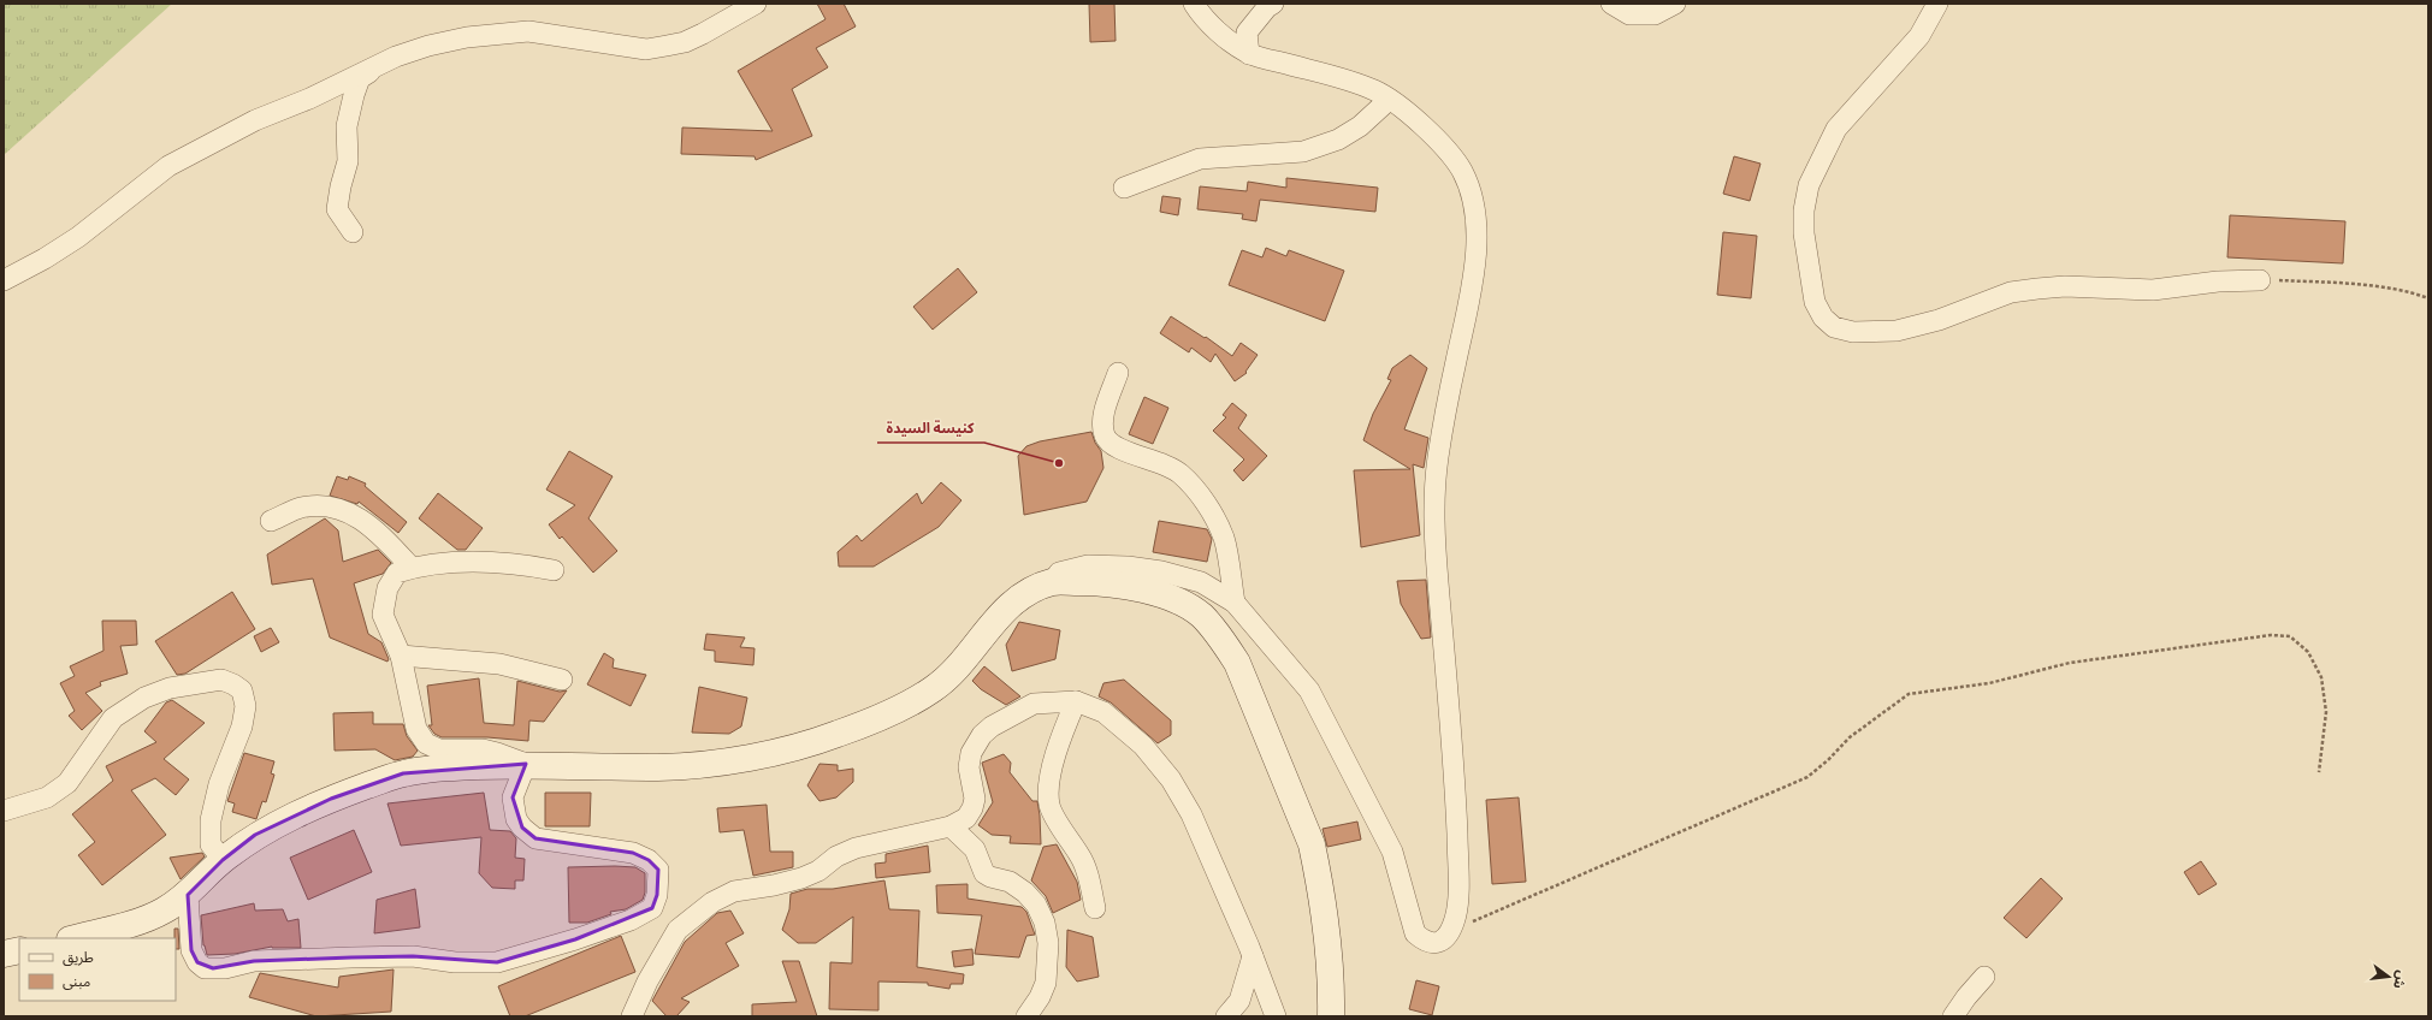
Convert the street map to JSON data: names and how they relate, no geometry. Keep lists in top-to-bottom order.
{
  "places": ["كنيسة السيدة"],
  "legend": ["طريق", "مبنى"],
  "north": "right"
}
